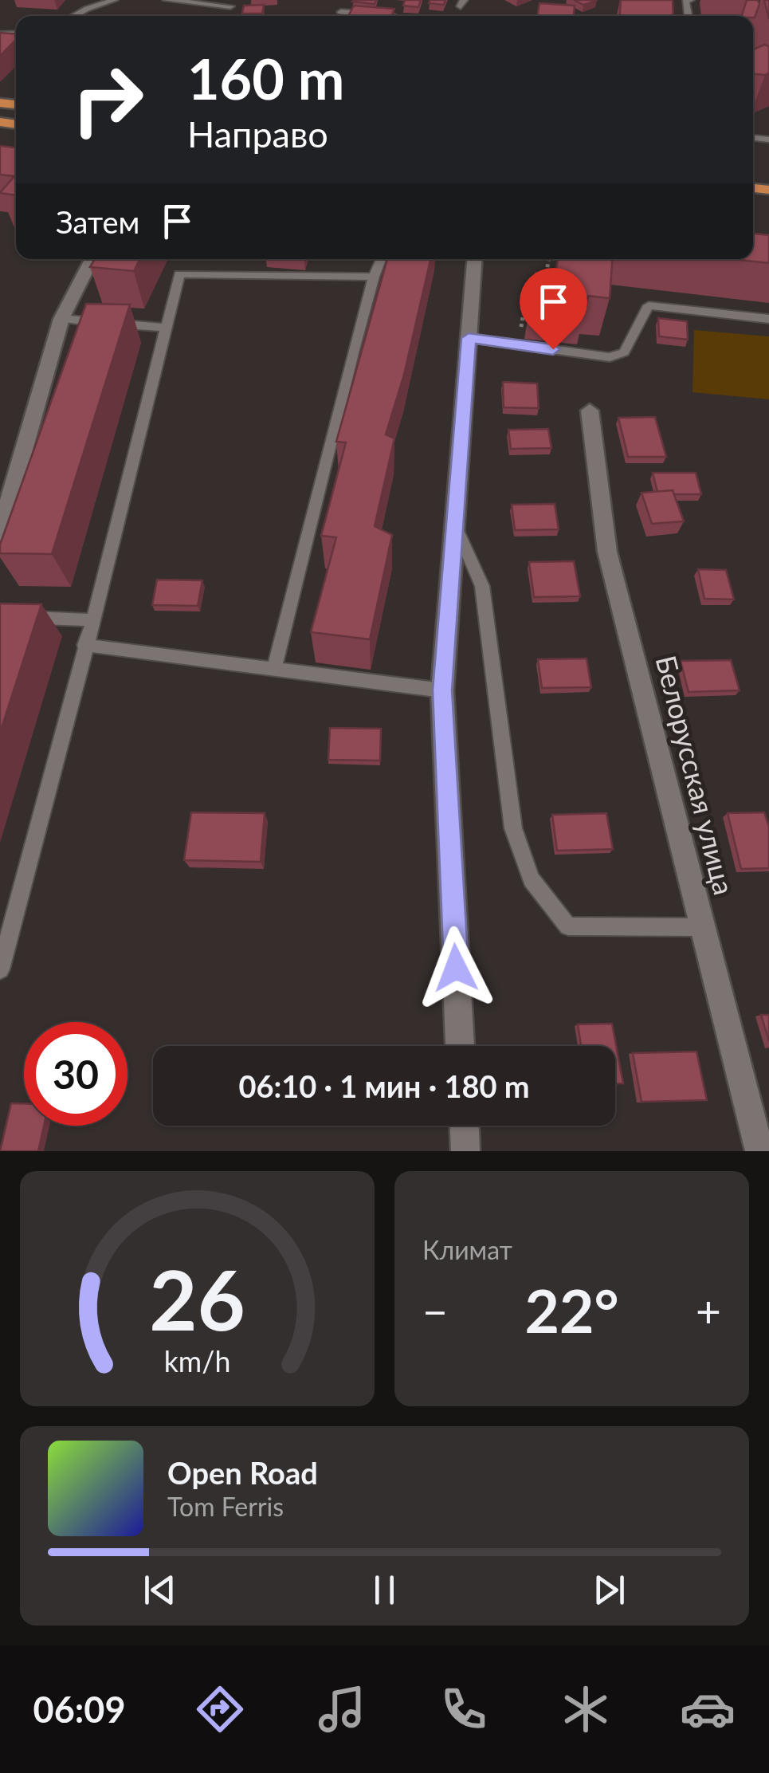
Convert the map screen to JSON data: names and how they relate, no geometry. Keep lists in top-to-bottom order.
{
  "streets": {
    "street": ["Белорусская улица"]
  },
  "page": {
    "turn": ["160 m", "Направо"],
    "then": "Затем",
    "limit": "30",
    "trip": "06:10 · 1 мин · 180 m",
    "tile": "Климат",
    "heat": ["−", "22°", "+"],
    "song": ["Open Road", "Tom Ferris"],
    "tabs": "06:09",
    "gauge": ["26", "km/h"]
  }
}
